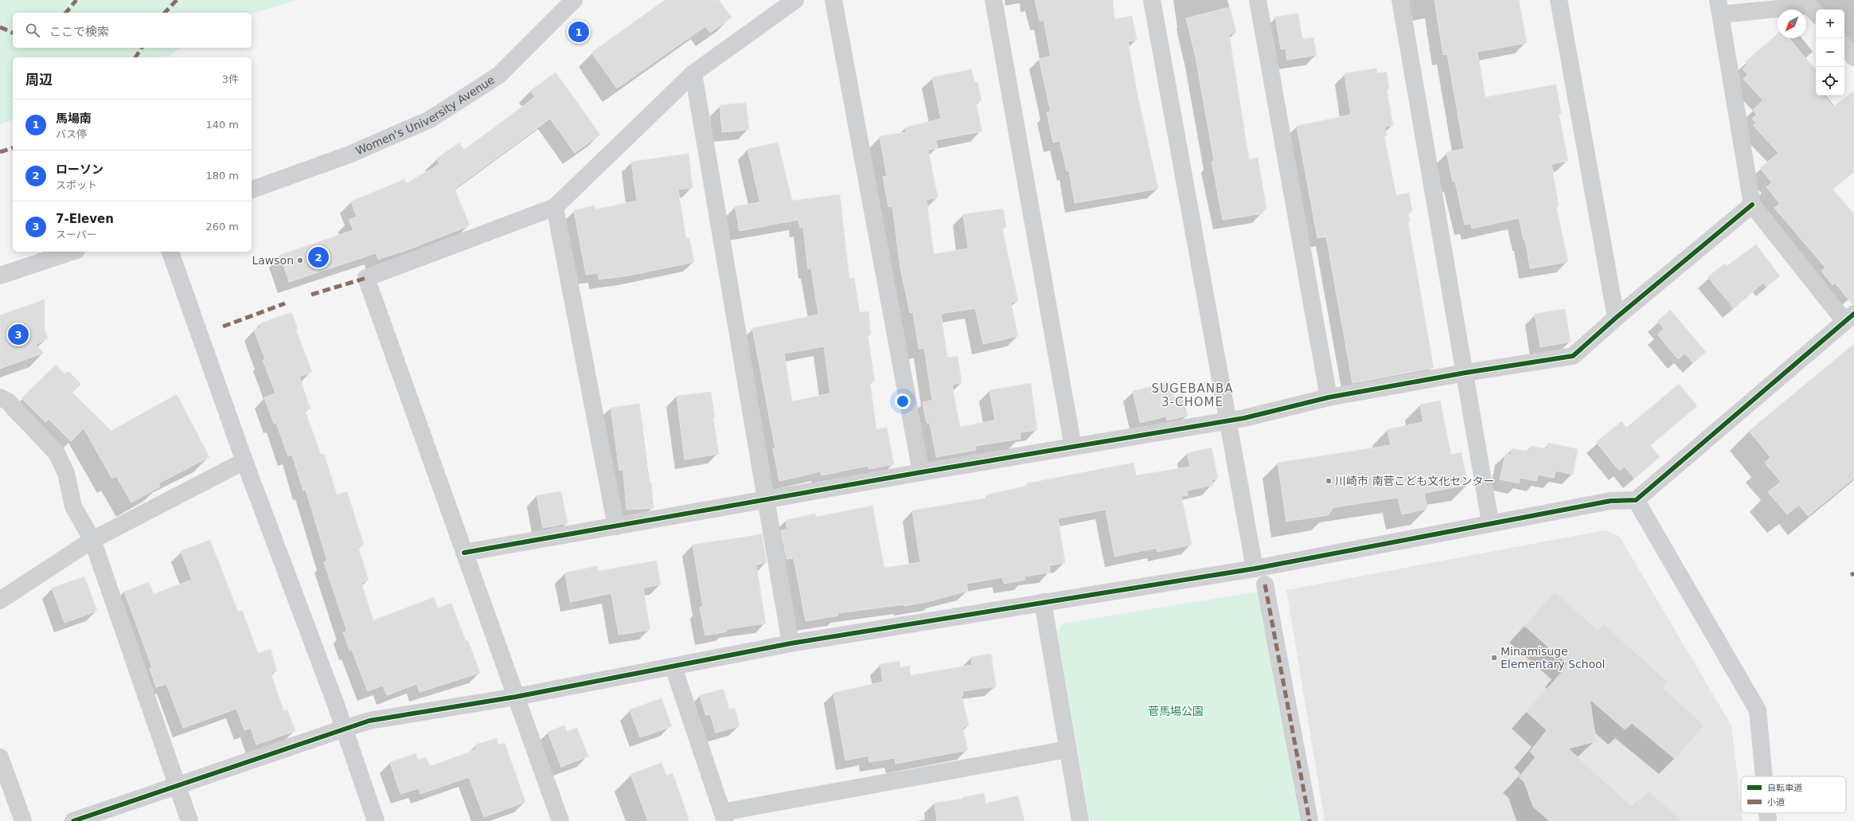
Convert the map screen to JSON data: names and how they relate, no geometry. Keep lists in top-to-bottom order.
{
  "streets": {
    "street": ["Women's University Avenue"]
  },
  "districts": ["SUGEBANBA 3-CHOME"],
  "parks": ["菅馬場公園"],
  "places": ["Lawson", "川崎市 南菅こども文化センター", "Minamisuge Elementary School"],
  "legend": ["自転車道", "小道"],
  "north": "bottom left",
  "page": {
    "map_buttons": ["+", "−"],
    "search": "ここで検索",
    "pins": ["1", "2", "3"],
    "heading": ["周辺", "3件"],
    "list": [
      {
        "mark": "1",
        "name": "馬場南",
        "note": "バス停",
        "value": "140 m"
      },
      {
        "mark": "2",
        "name": "ローソン",
        "note": "スポット",
        "value": "180 m"
      },
      {
        "mark": "3",
        "name": "7-Eleven",
        "note": "スーパー",
        "value": "260 m"
      }
    ]
  }
}
